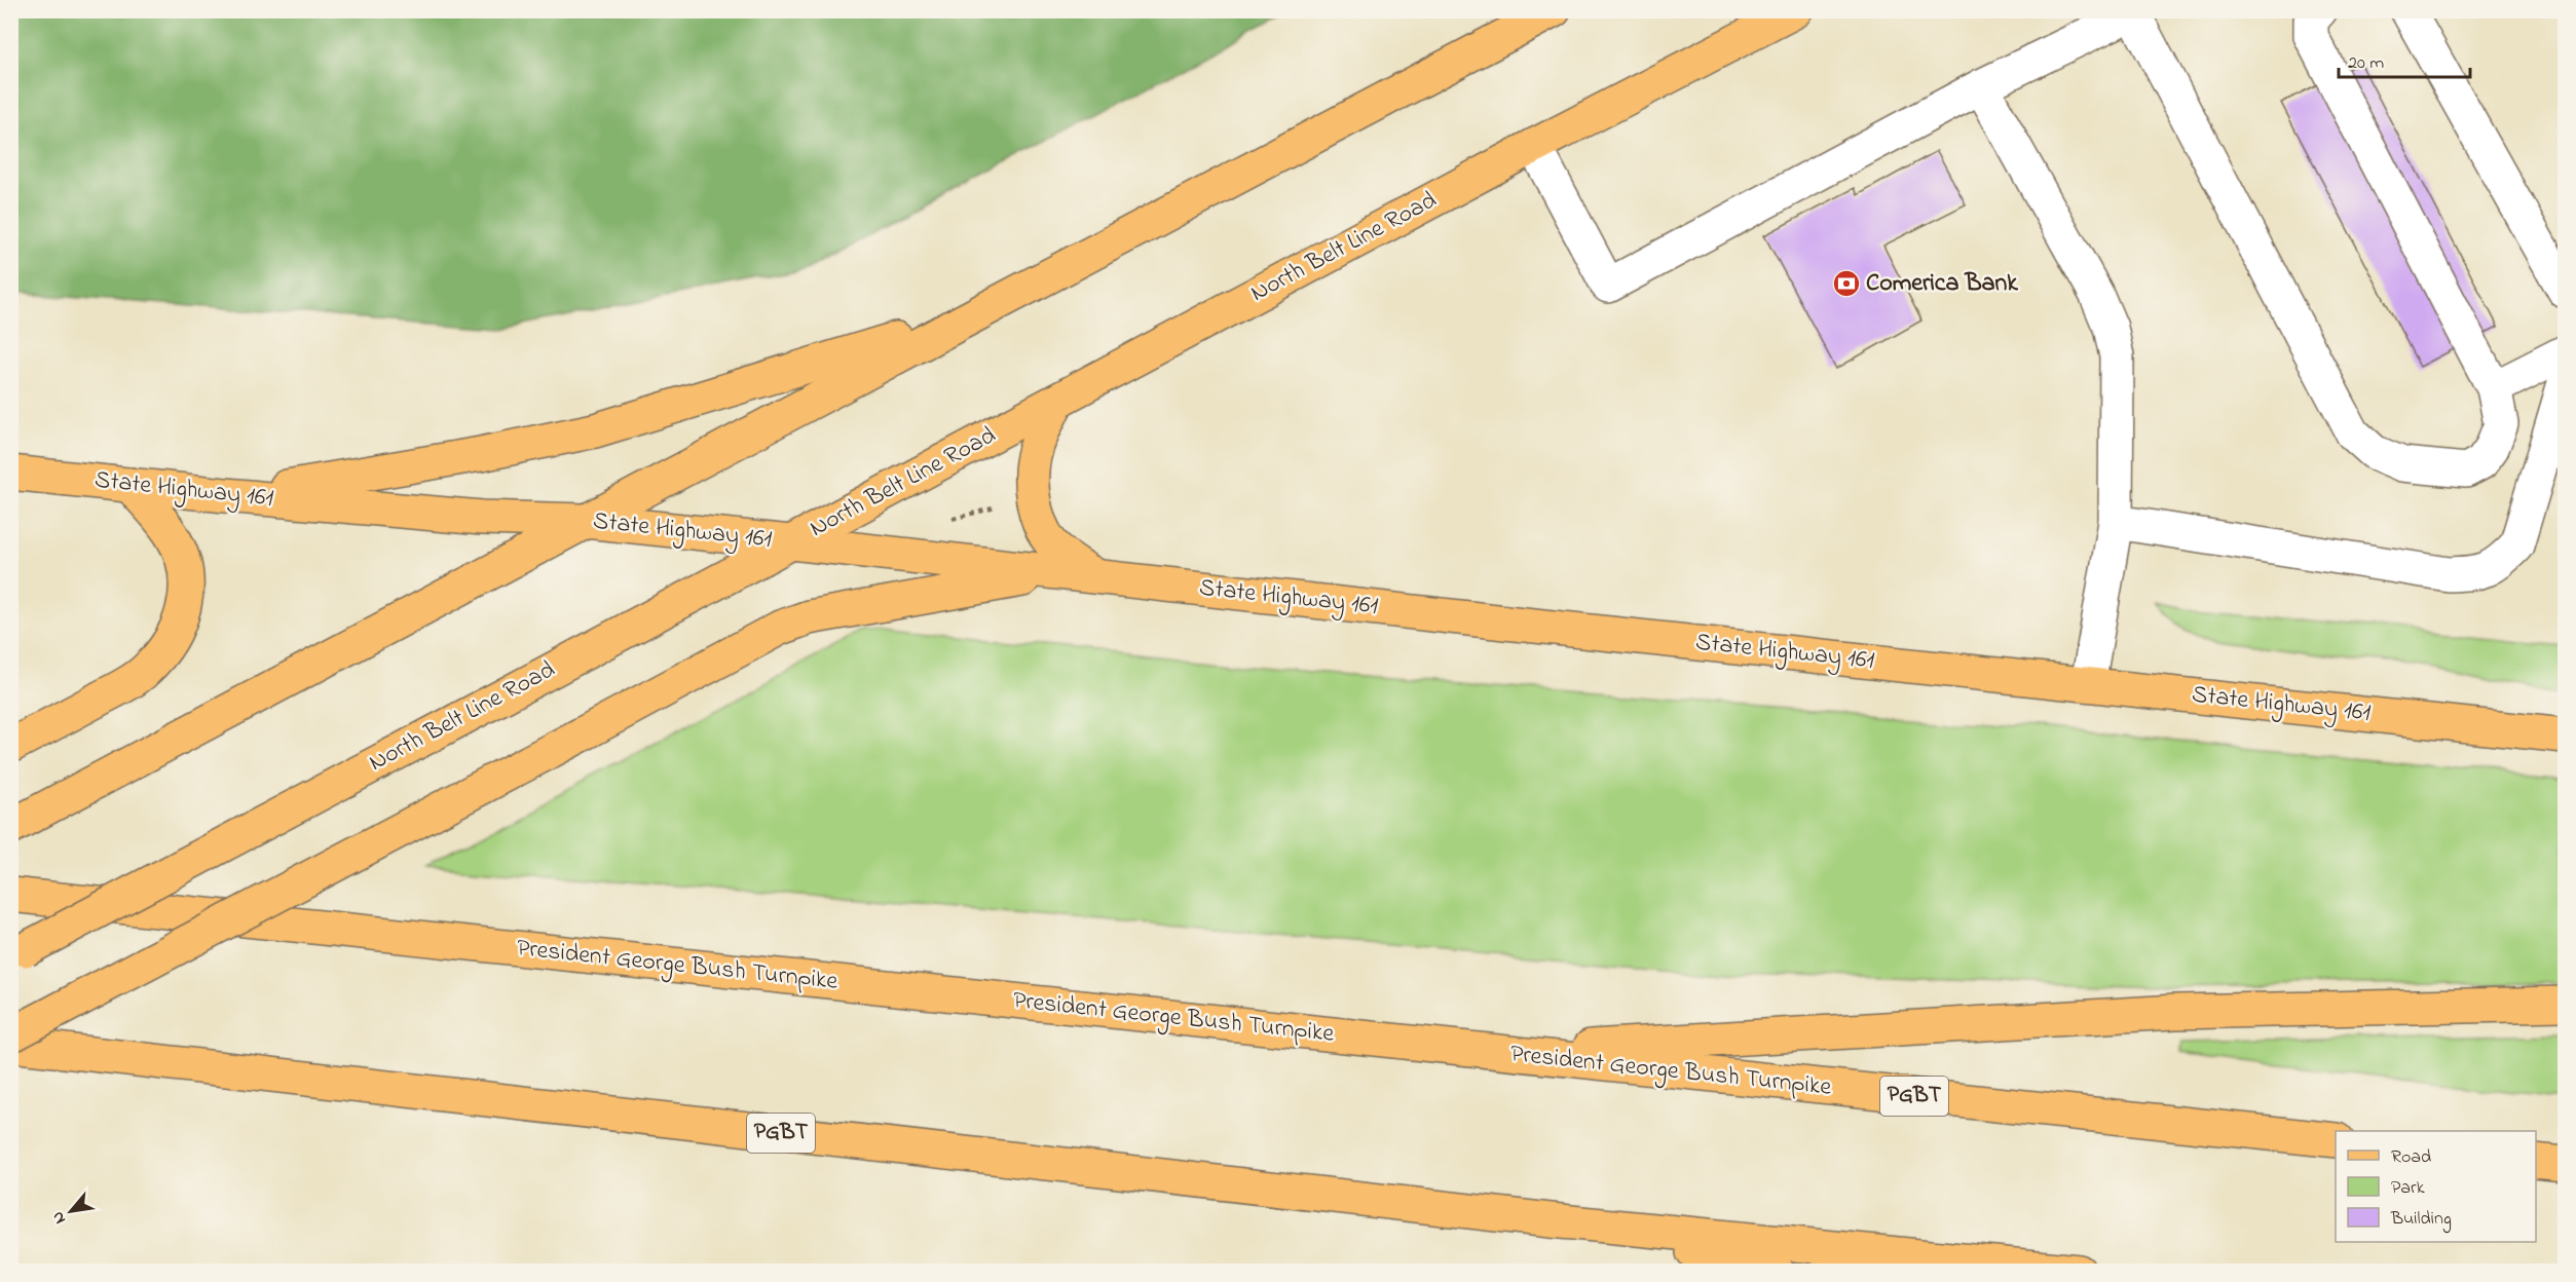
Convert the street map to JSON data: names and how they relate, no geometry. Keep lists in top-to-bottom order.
{
  "streets": {
    "main road": [
      "North Belt Line Road",
      "State Highway 161",
      "President George Bush Turnpike",
      "PGBT"
    ]
  },
  "crossings": [
    ["North Belt Line Road", "State Highway 161"]
  ],
  "places": {
    "bank": ["Comerica Bank"]
  },
  "legend": ["Road", "Park", "Building"],
  "scale_bar": "20 m",
  "north": "bottom left"
}
